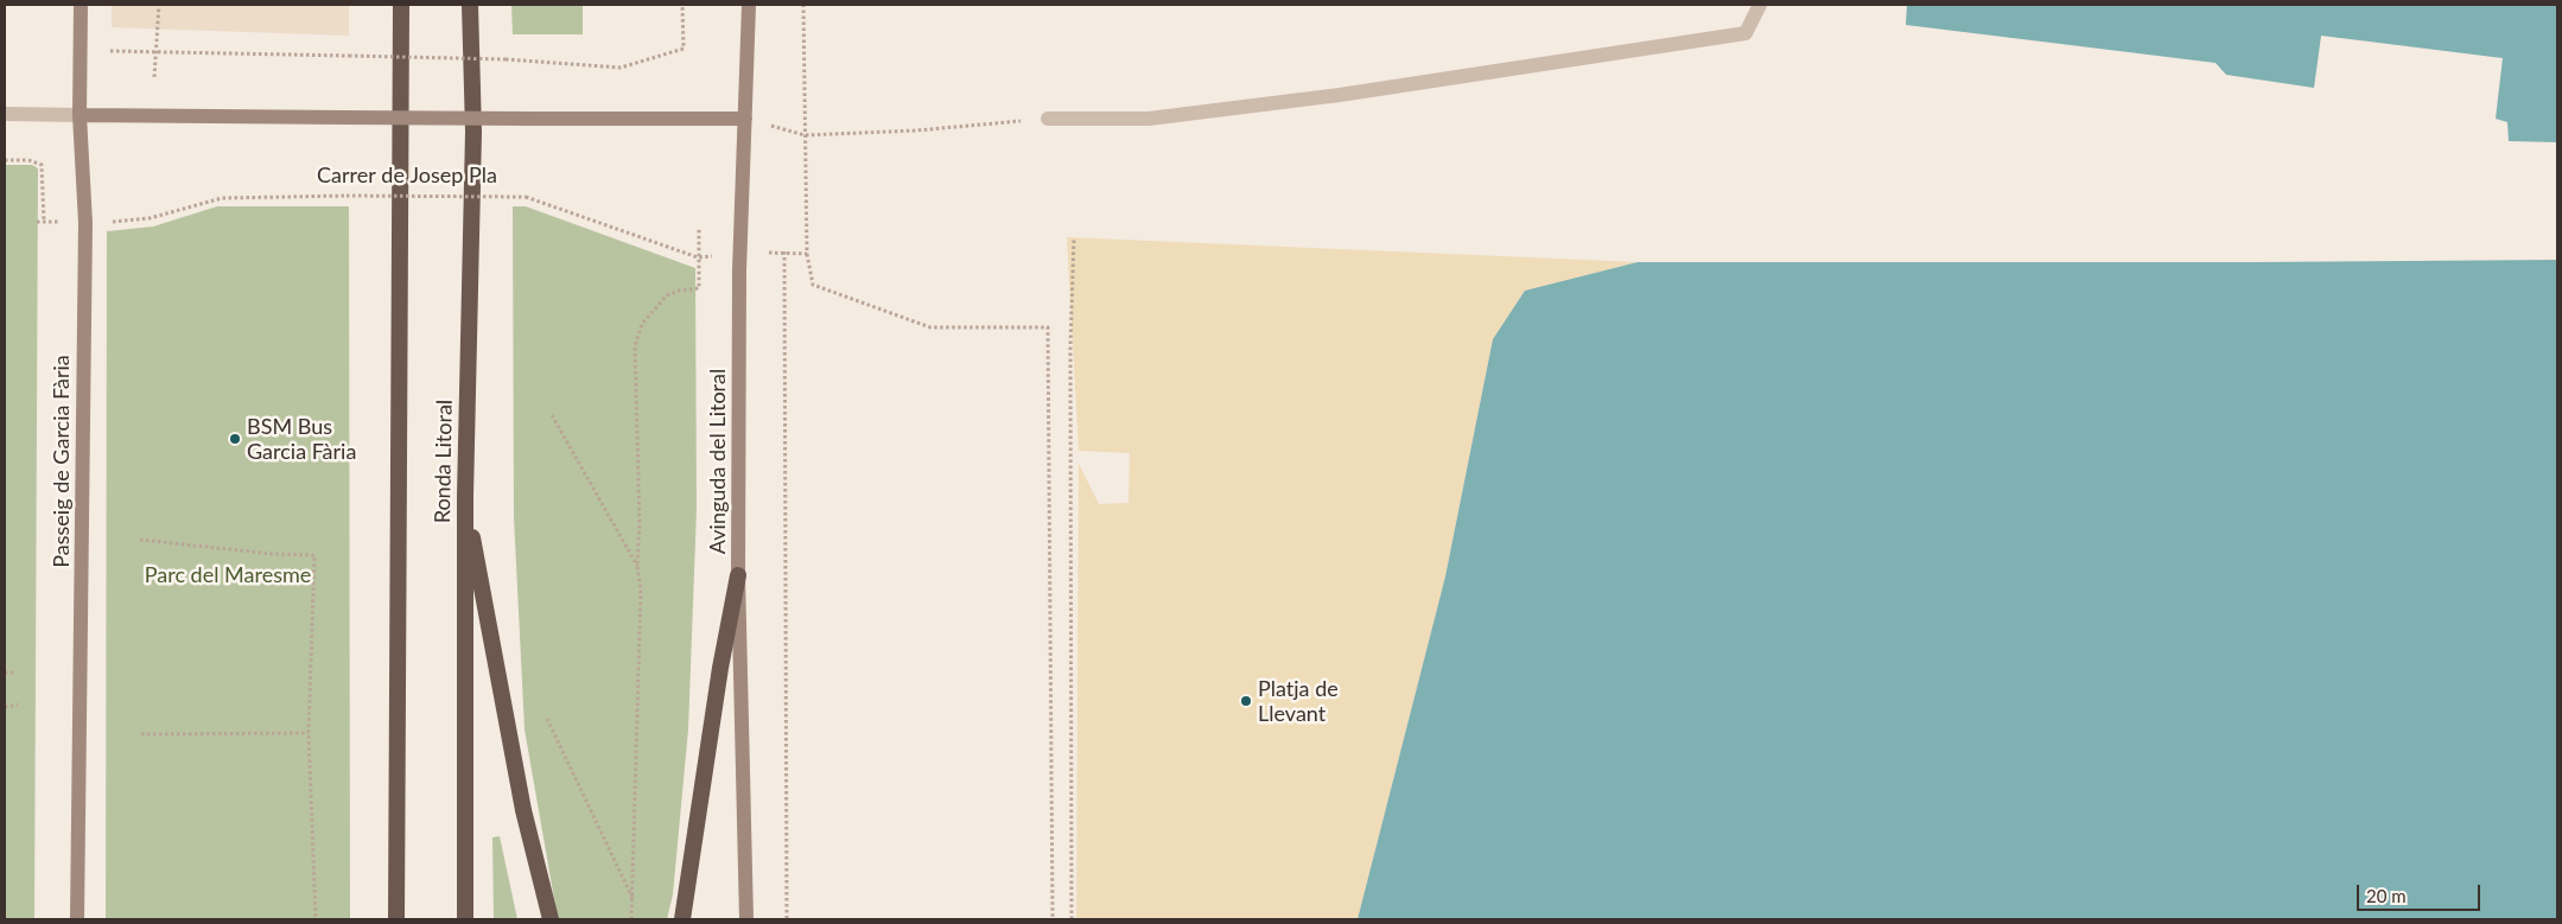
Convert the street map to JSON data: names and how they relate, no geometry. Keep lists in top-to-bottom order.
{
  "streets": {
    "highway": ["Ronda Litoral"],
    "main road": ["Passeig de Garcia Fària", "Avinguda del Litoral"],
    "path": ["Carrer de Josep Pla"]
  },
  "parks": ["Parc del Maresme"],
  "places": ["BSM Bus Garcia Fària", "Platja de Llevant"],
  "scale_bar": "20 m"
}
